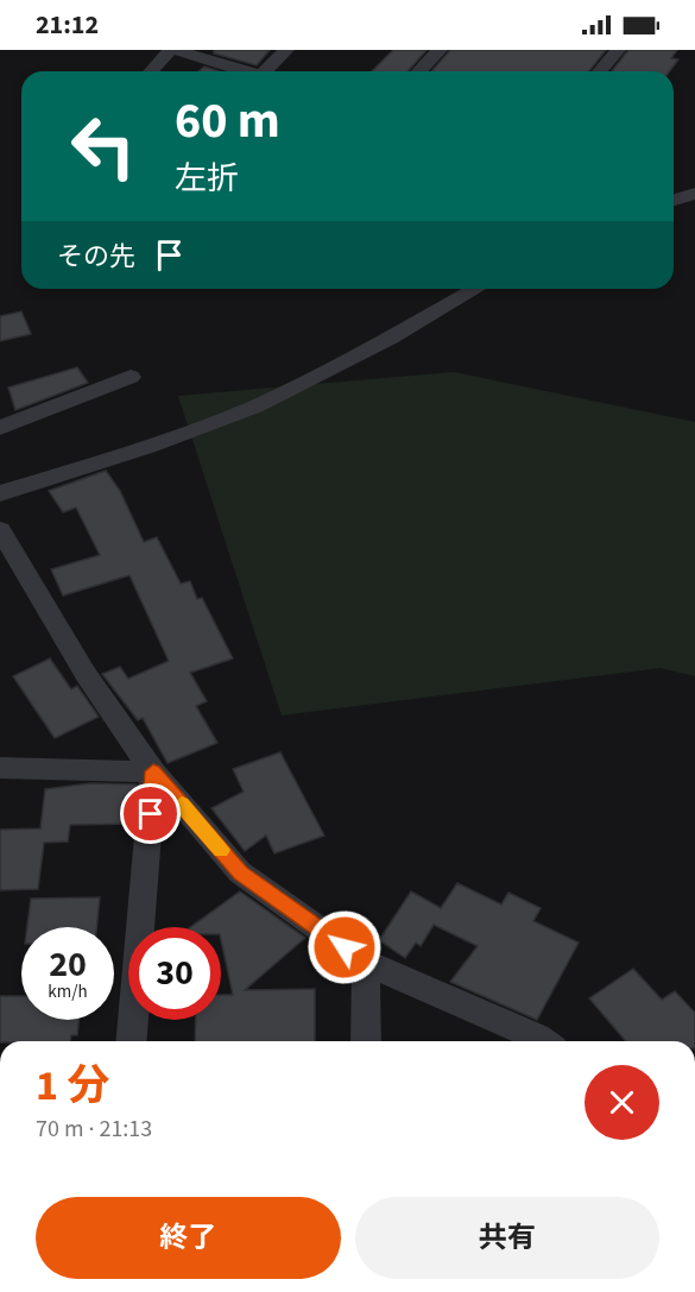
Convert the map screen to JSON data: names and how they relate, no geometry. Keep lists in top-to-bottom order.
{
  "page": {
    "status": "21:12",
    "turn": ["60 m", "左折"],
    "then": "その先",
    "speed": "20 km/h",
    "limit": "30",
    "heading": ["1 分", "70 m · 21:13"],
    "buttons": ["終了", "共有"]
  }
}
